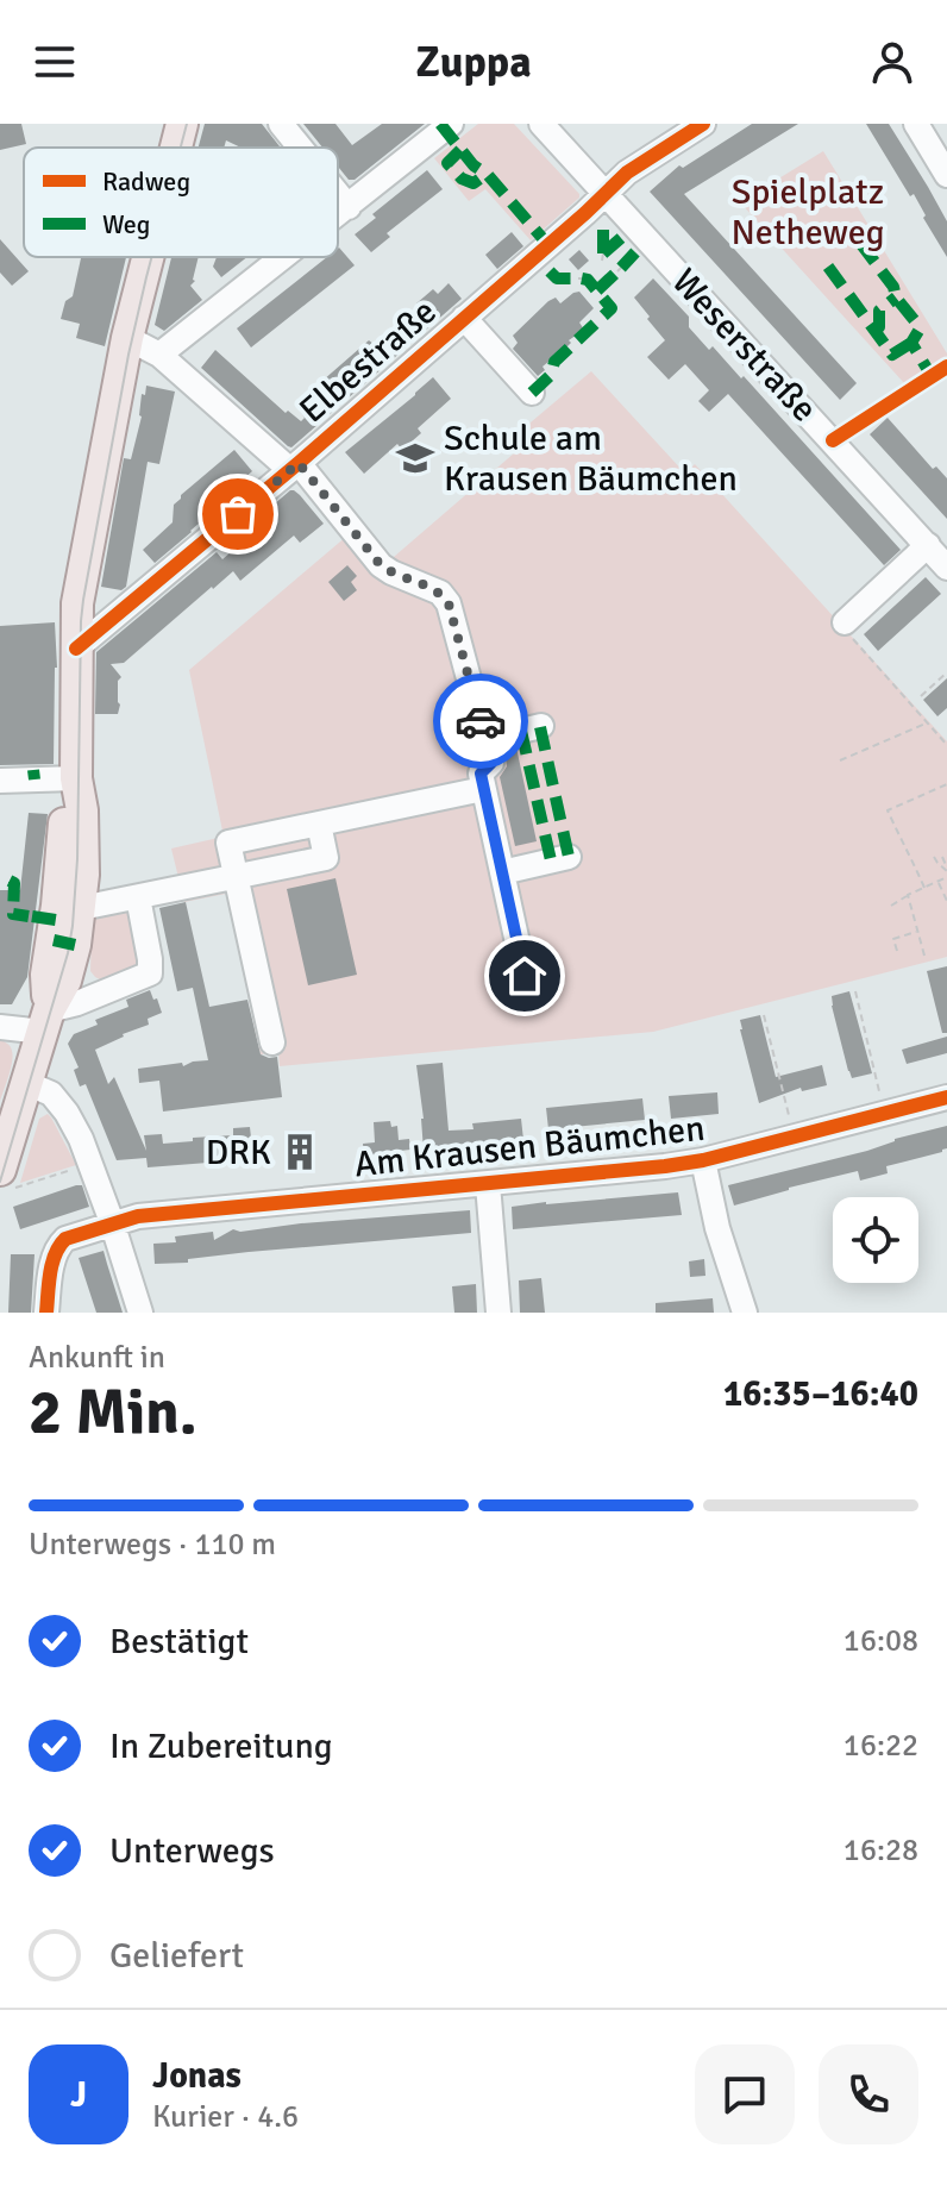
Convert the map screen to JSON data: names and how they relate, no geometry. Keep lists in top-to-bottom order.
{
  "streets": {
    "street": ["Weserstraße", "Elbestraße", "Am Krausen Bäumchen"]
  },
  "crossings": [
    ["Weserstraße", "Elbestraße"]
  ],
  "parks": ["Spielplatz Netheweg"],
  "places": {
    "school or university": ["Schule am Krausen Bäumchen"],
    "building": ["DRK"]
  },
  "legend": ["Radweg", "Weg"],
  "page": {
    "header": "Zuppa",
    "heading": ["2 Min.", "Ankunft in", "16:35–16:40"],
    "panel": ["Jonas", "Kurier · 4.6"],
    "bar": "Unterwegs · 110 m",
    "list": [
      ["Bestätigt", "16:08"],
      ["In Zubereitung", "16:22"],
      ["Unterwegs", "16:28"],
      "Geliefert"
    ],
    "round": "J"
  }
}
